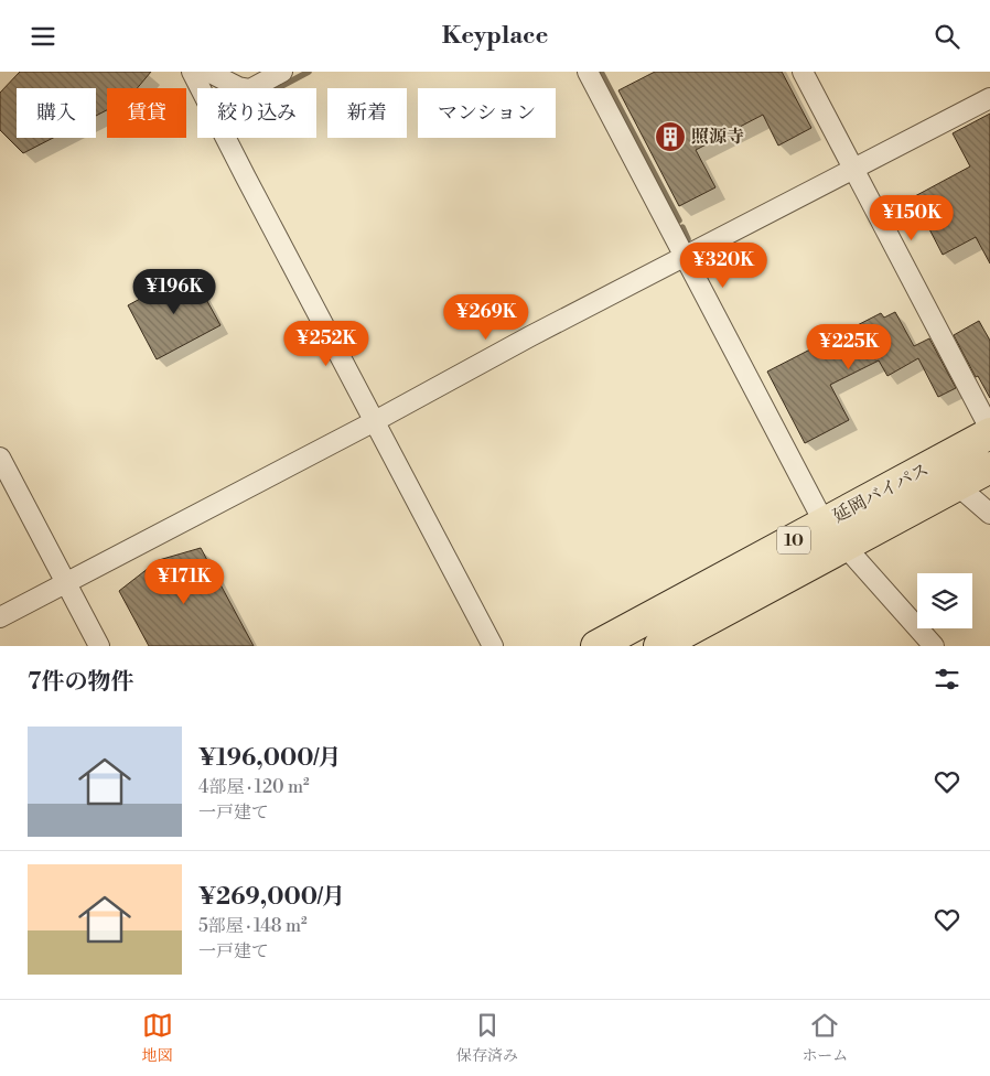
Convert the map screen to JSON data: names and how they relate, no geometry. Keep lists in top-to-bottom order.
{
  "streets": {
    "highway": ["延岡バイパス", "10"]
  },
  "places": {
    "building": ["照源寺"]
  },
  "page": {
    "header": "Keyplace",
    "chip": [
      "購入",
      "賃貸",
      "絞り込み",
      "新着",
      "マンション"
    ],
    "price": [
      "¥150K",
      "¥320K",
      "¥196K",
      "¥269K",
      "¥252K",
      "¥225K",
      "¥171K"
    ],
    "heading": "7件の物件",
    "list": [
      {
        "name": "¥196,000/月",
        "note": "4部屋 · 120 m² · 一戸建て"
      },
      {
        "name": "¥269,000/月",
        "note": "5部屋 · 148 m² · 一戸建て"
      }
    ],
    "tabs": ["地図", "保存済み", "ホーム"]
  }
}
